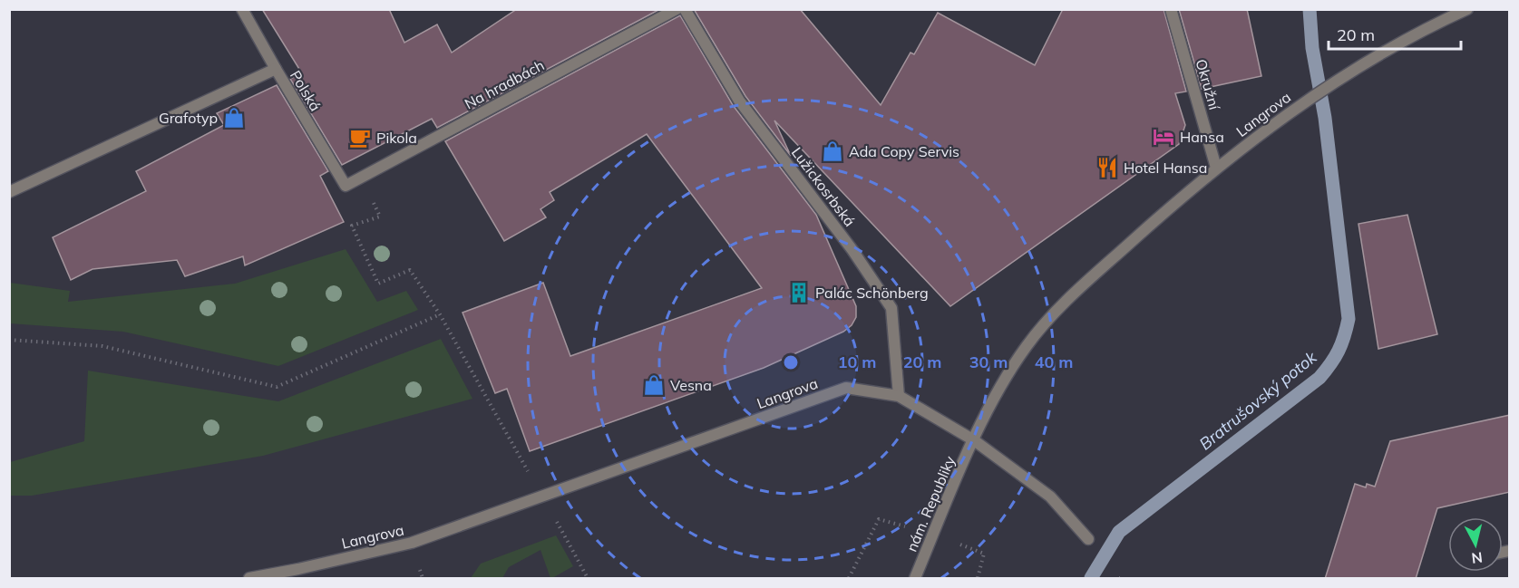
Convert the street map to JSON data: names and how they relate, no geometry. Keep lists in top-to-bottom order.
{
  "streets": {
    "street": [
      "Na hradbách",
      "Okružní",
      "Polská",
      "Langrova",
      "Lužickosrbská",
      "nám. Republiky"
    ]
  },
  "crossings": [
    ["Na hradbách", "Polská"],
    ["Okružní", "Langrova"],
    ["Langrova", "Lužickosrbská"],
    ["Langrova", "nám. Republiky"]
  ],
  "water": ["Bratrušovský potok"],
  "places": {
    "shop": ["Grafotyp", "Ada Copy Servis", "Vesna"],
    "hotel": ["Hansa"],
    "cafe": ["Pikola"],
    "restaurant": ["Hotel Hansa"],
    "building": ["Palác Schönberg"]
  },
  "scale_bar": "20 m",
  "north": "bottom",
  "rings": [
    "10 m",
    "20 m",
    "30 m",
    "40 m"
  ]
}
